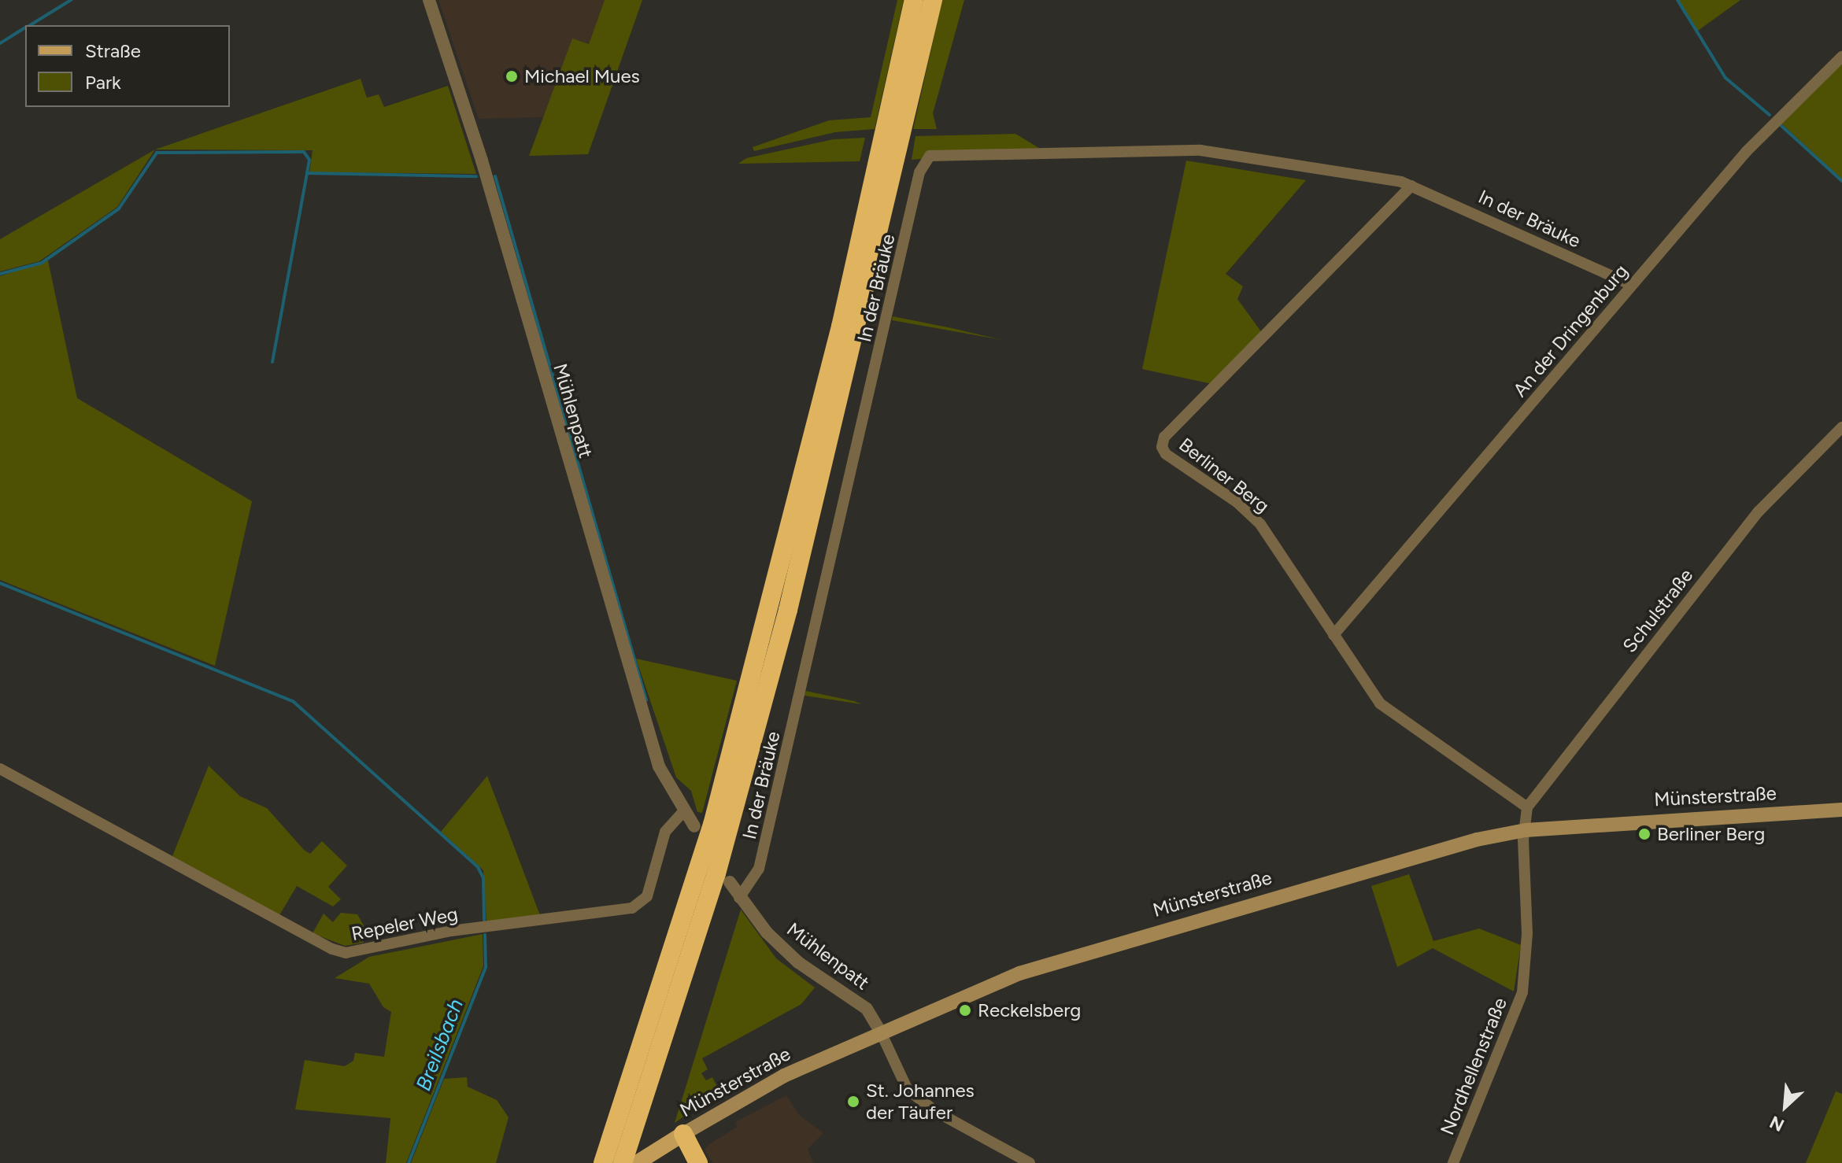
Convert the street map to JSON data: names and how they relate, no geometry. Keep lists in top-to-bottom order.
{
  "streets": {
    "main road": ["Münsterstraße"],
    "street": [
      "In der Bräuke",
      "An der Dringenburg",
      "Mühlenpatt",
      "Berliner Berg",
      "Schulstraße",
      "Repeler Weg",
      "Nordhellenstraße"
    ]
  },
  "crossings": [
    ["In der Bräuke", "An der Dringenburg"],
    ["In der Bräuke", "Mühlenpatt"],
    ["In der Bräuke", "Berliner Berg"],
    ["An der Dringenburg", "Berliner Berg"],
    ["Mühlenpatt", "Münsterstraße"],
    ["Mühlenpatt", "Repeler Weg"],
    ["Berliner Berg", "Schulstraße"],
    ["Münsterstraße", "Nordhellenstraße"]
  ],
  "water": ["Breilsbach"],
  "places": [
    "Michael Mues",
    "Berliner Berg",
    "Reckelsberg",
    "St. Johannes der Täufer"
  ],
  "legend": ["Straße", "Park"],
  "north": "bottom left"
}
